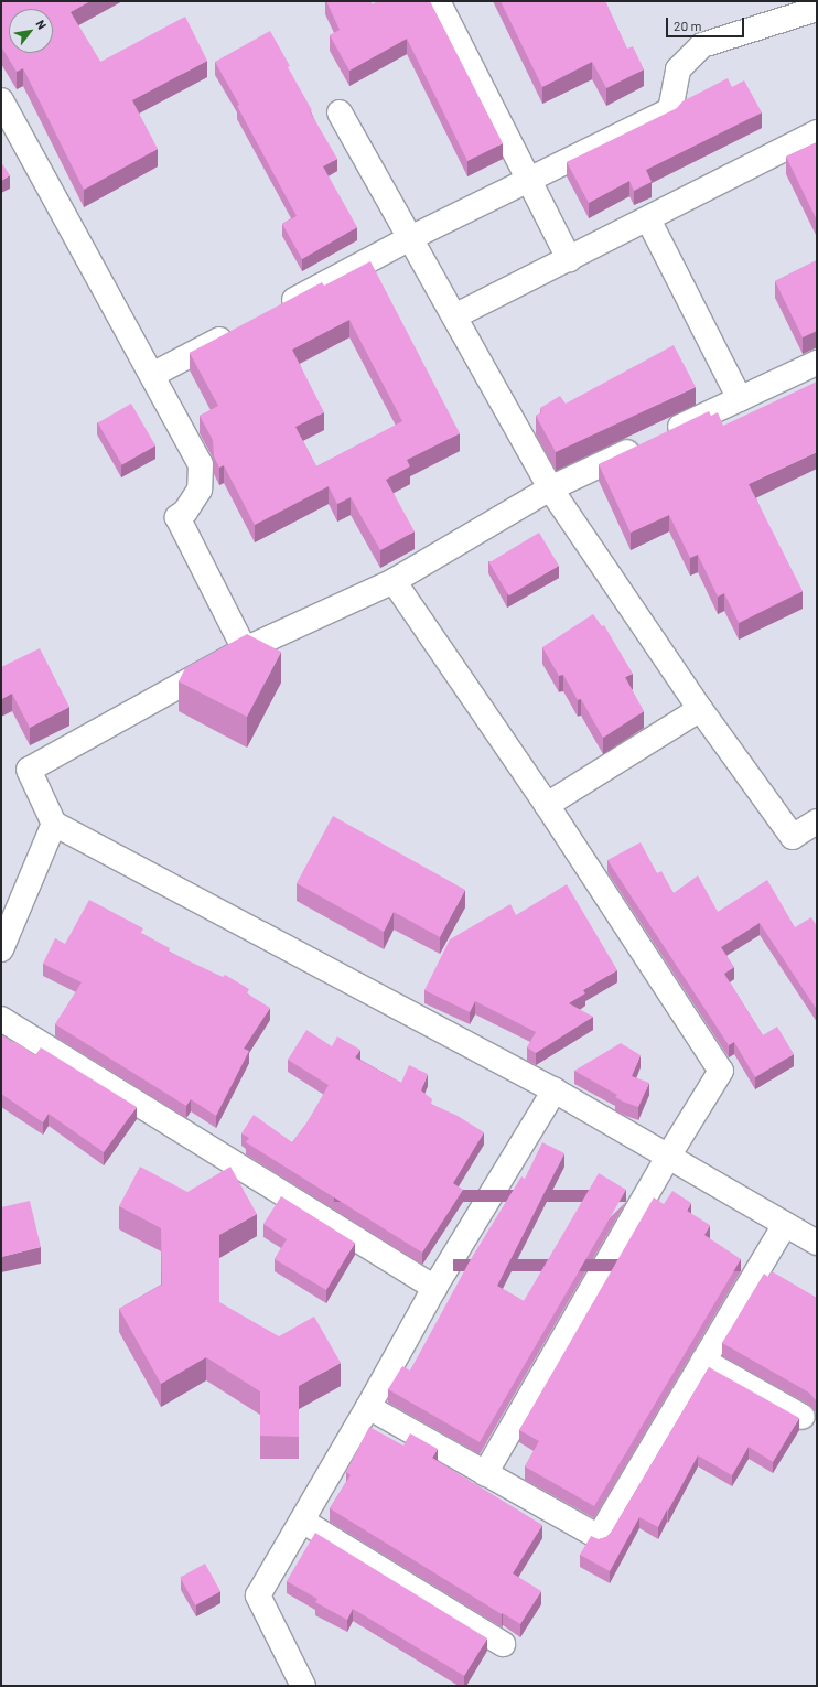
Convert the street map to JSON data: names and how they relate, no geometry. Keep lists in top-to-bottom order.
{
  "scale_bar": "20 m",
  "north": "top right"
}
